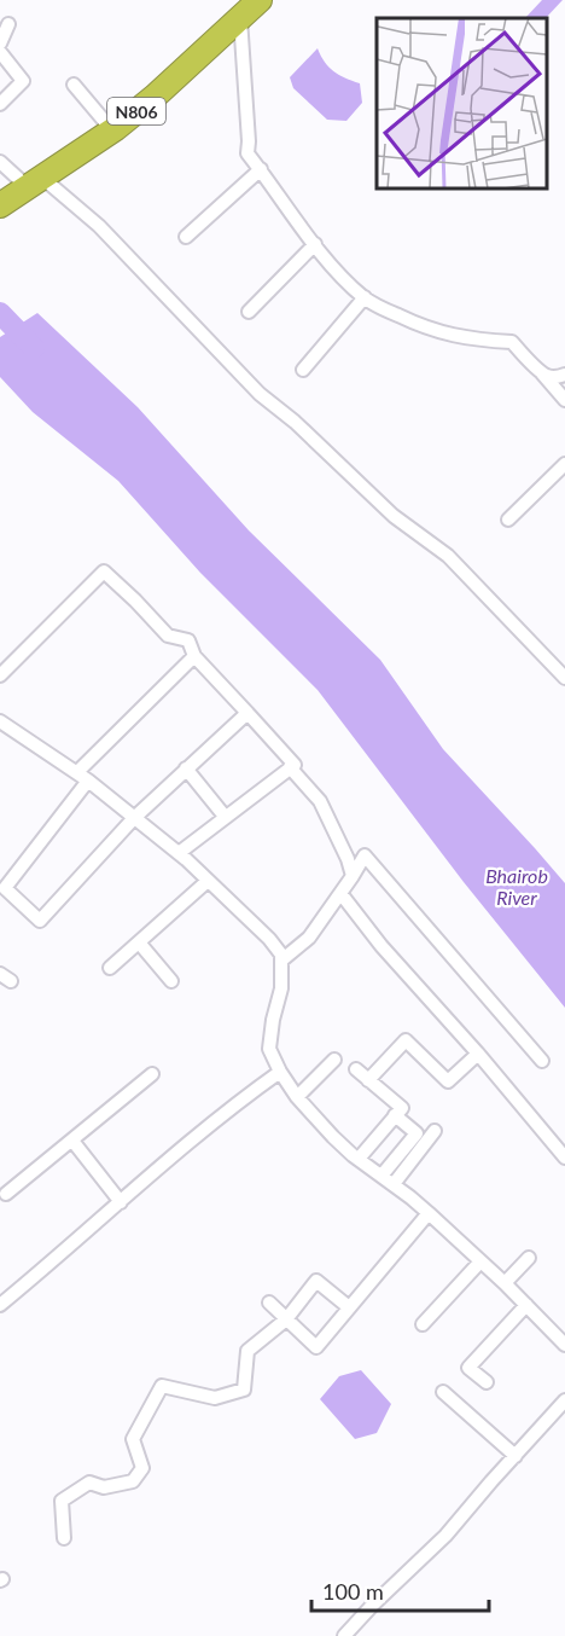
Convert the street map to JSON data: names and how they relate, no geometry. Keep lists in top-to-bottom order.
{
  "streets": {
    "highway": ["N806"]
  },
  "water": ["Bhairob River"],
  "scale_bar": "100 m"
}
